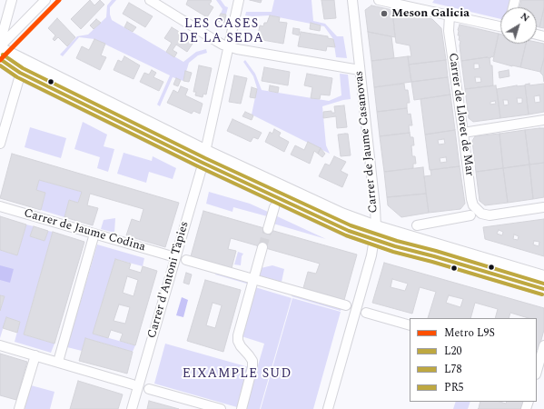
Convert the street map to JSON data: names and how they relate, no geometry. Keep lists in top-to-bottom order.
{
  "streets": {
    "street": [
      "Carrer de Lloret de Mar",
      "Carrer de Jaume Casanovas",
      "Carrer de Jaume Codina",
      "Carrer d'Antoni Tàpies"
    ]
  },
  "districts": ["LES CASES DE LA SEDA", "EIXAMPLE SUD"],
  "places": ["Meson Galicia"],
  "lines": [
    "metro line L9S",
    "transit line PR5",
    "transit line L20",
    "transit line L78"
  ],
  "legend": [
    "Metro L9S",
    "L20",
    "L78",
    "PR5"
  ],
  "north": "top right"
}
